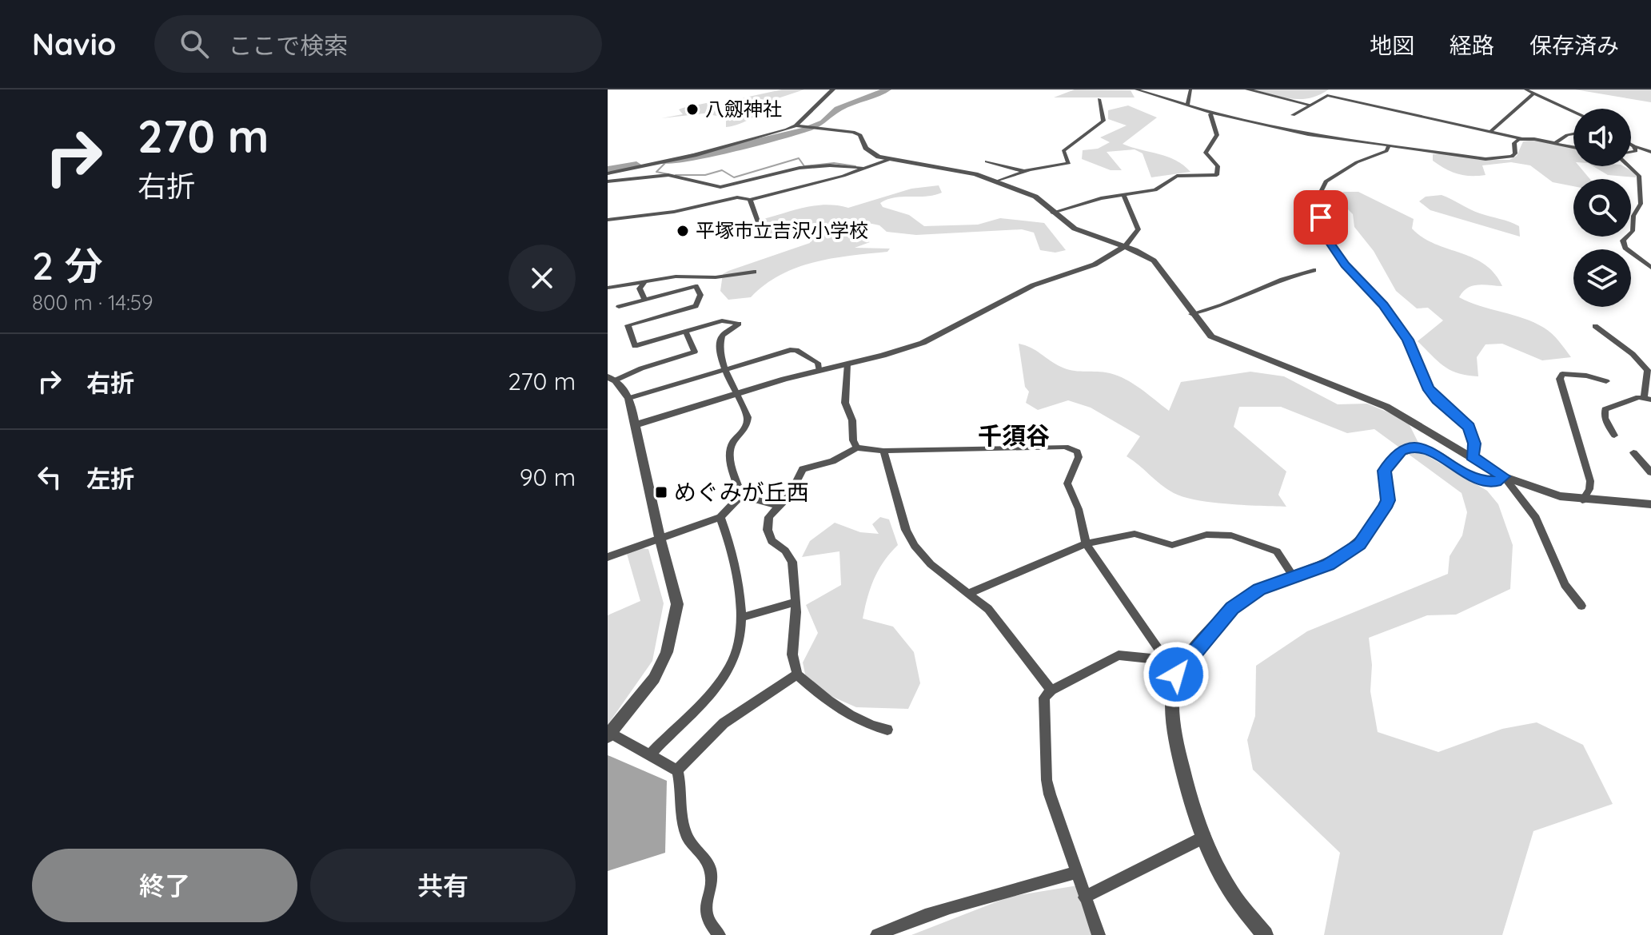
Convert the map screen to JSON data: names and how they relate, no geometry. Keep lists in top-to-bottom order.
{
  "districts": ["千須谷"],
  "places": {
    "other": ["八劔神社", "平塚市立吉沢小学校"],
    "transit": ["めぐみが丘西"]
  },
  "page": {
    "header": "Navio",
    "search": "ここで検索",
    "nav": ["地図", "経路", "保存済み"],
    "turn": ["270 m", "右折"],
    "heading": ["2 分", "800 m · 14:59"],
    "list": [
      {
        "name": "右折",
        "value": "270 m"
      },
      {
        "name": "左折",
        "value": "90 m"
      }
    ],
    "buttons": ["終了", "共有"]
  }
}
